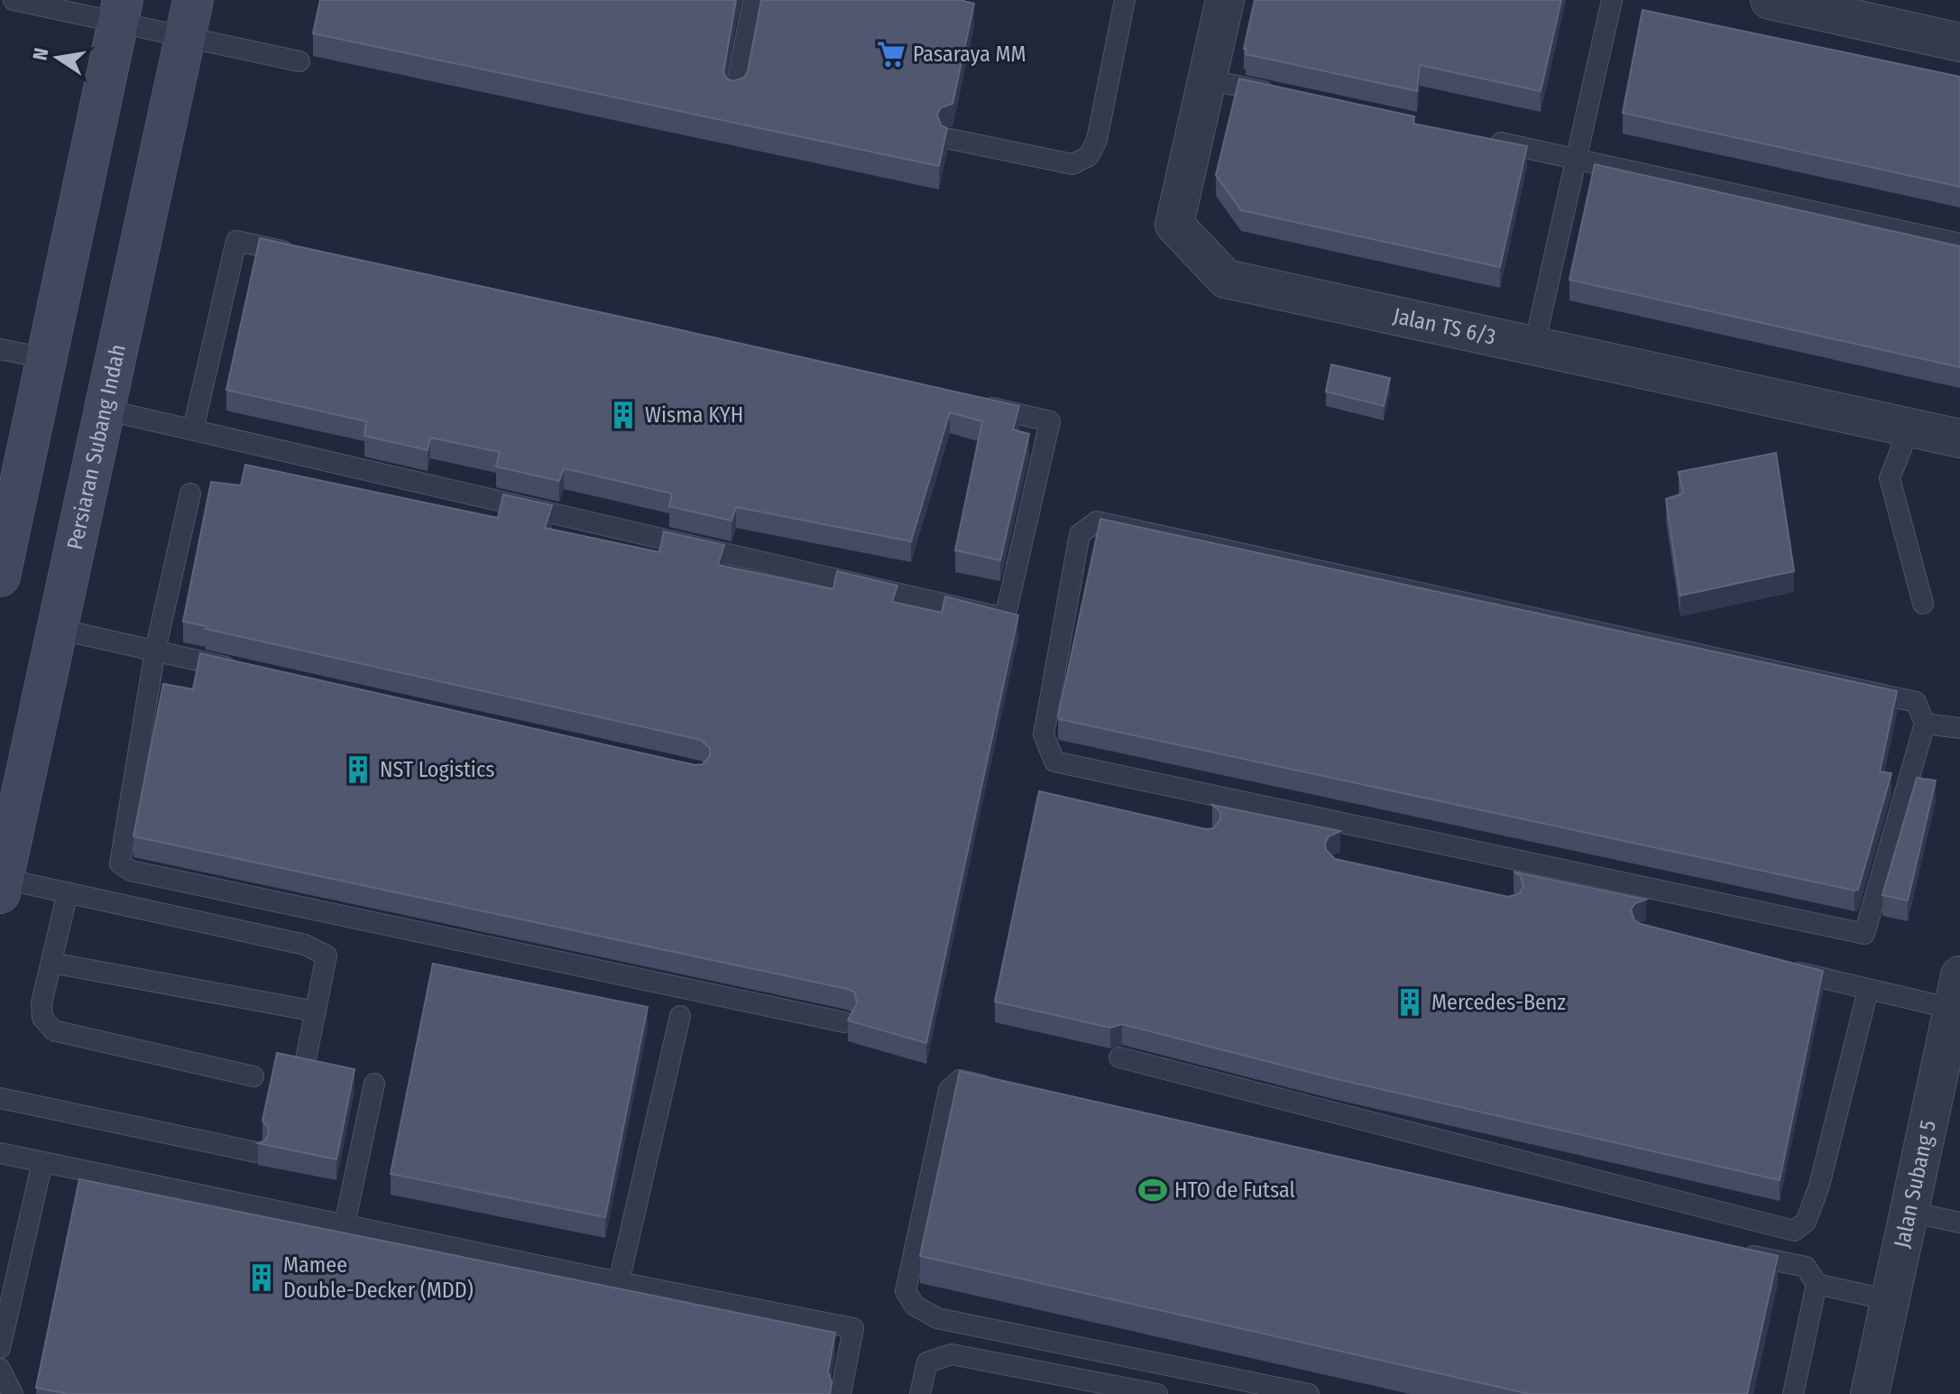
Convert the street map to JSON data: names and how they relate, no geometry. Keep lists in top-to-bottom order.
{
  "streets": {
    "main road": ["Persiaran Subang Indah"],
    "street": ["Jalan TS 6/3", "Jalan Subang 5"]
  },
  "places": {
    "supermarket": ["Pasaraya MM"],
    "building": [
      "Wisma KYH",
      "NST Logistics",
      "Mercedes-Benz",
      "Mamee Double-Decker (MDD)"
    ],
    "sports": ["HTO de Futsal"]
  },
  "north": "left"
}
